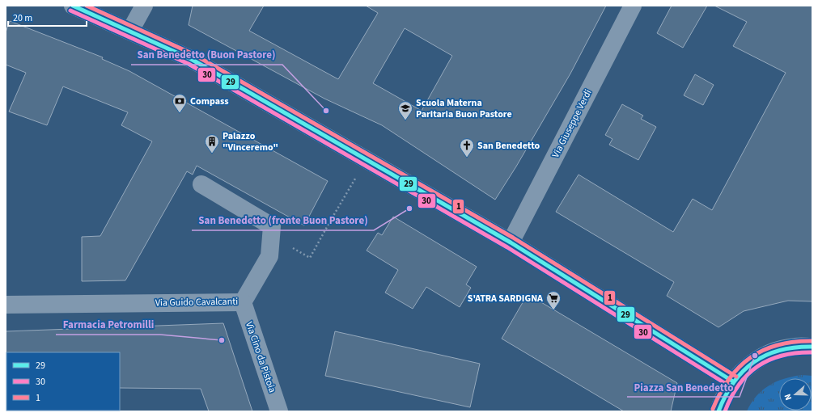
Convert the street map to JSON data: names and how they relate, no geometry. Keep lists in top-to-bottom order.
{
  "streets": {
    "street": ["Via Giuseppe Verdi", "Via Guido Cavalcanti", "Via Cino da Pistoia"]
  },
  "crossings": [
    ["Via Guido Cavalcanti", "Via Cino da Pistoia"]
  ],
  "places": {
    "other": [
      "San Benedetto (Buon Pastore)",
      "San Benedetto (fronte Buon Pastore)",
      "Farmacia Petromilli",
      "Piazza San Benedetto"
    ],
    "bank": ["Compass"],
    "school or university": ["Scuola Materna Paritaria Buon Pastore"],
    "building": ["Palazzo \"Vinceremo\""],
    "church": ["San Benedetto"],
    "supermarket": ["S'ATRA SARDIGNA"]
  },
  "lines": ["transit line 29", "transit line 1", "transit line 30"],
  "legend": ["29", "30", "1"],
  "scale_bar": "20 m",
  "north": "left"
}
